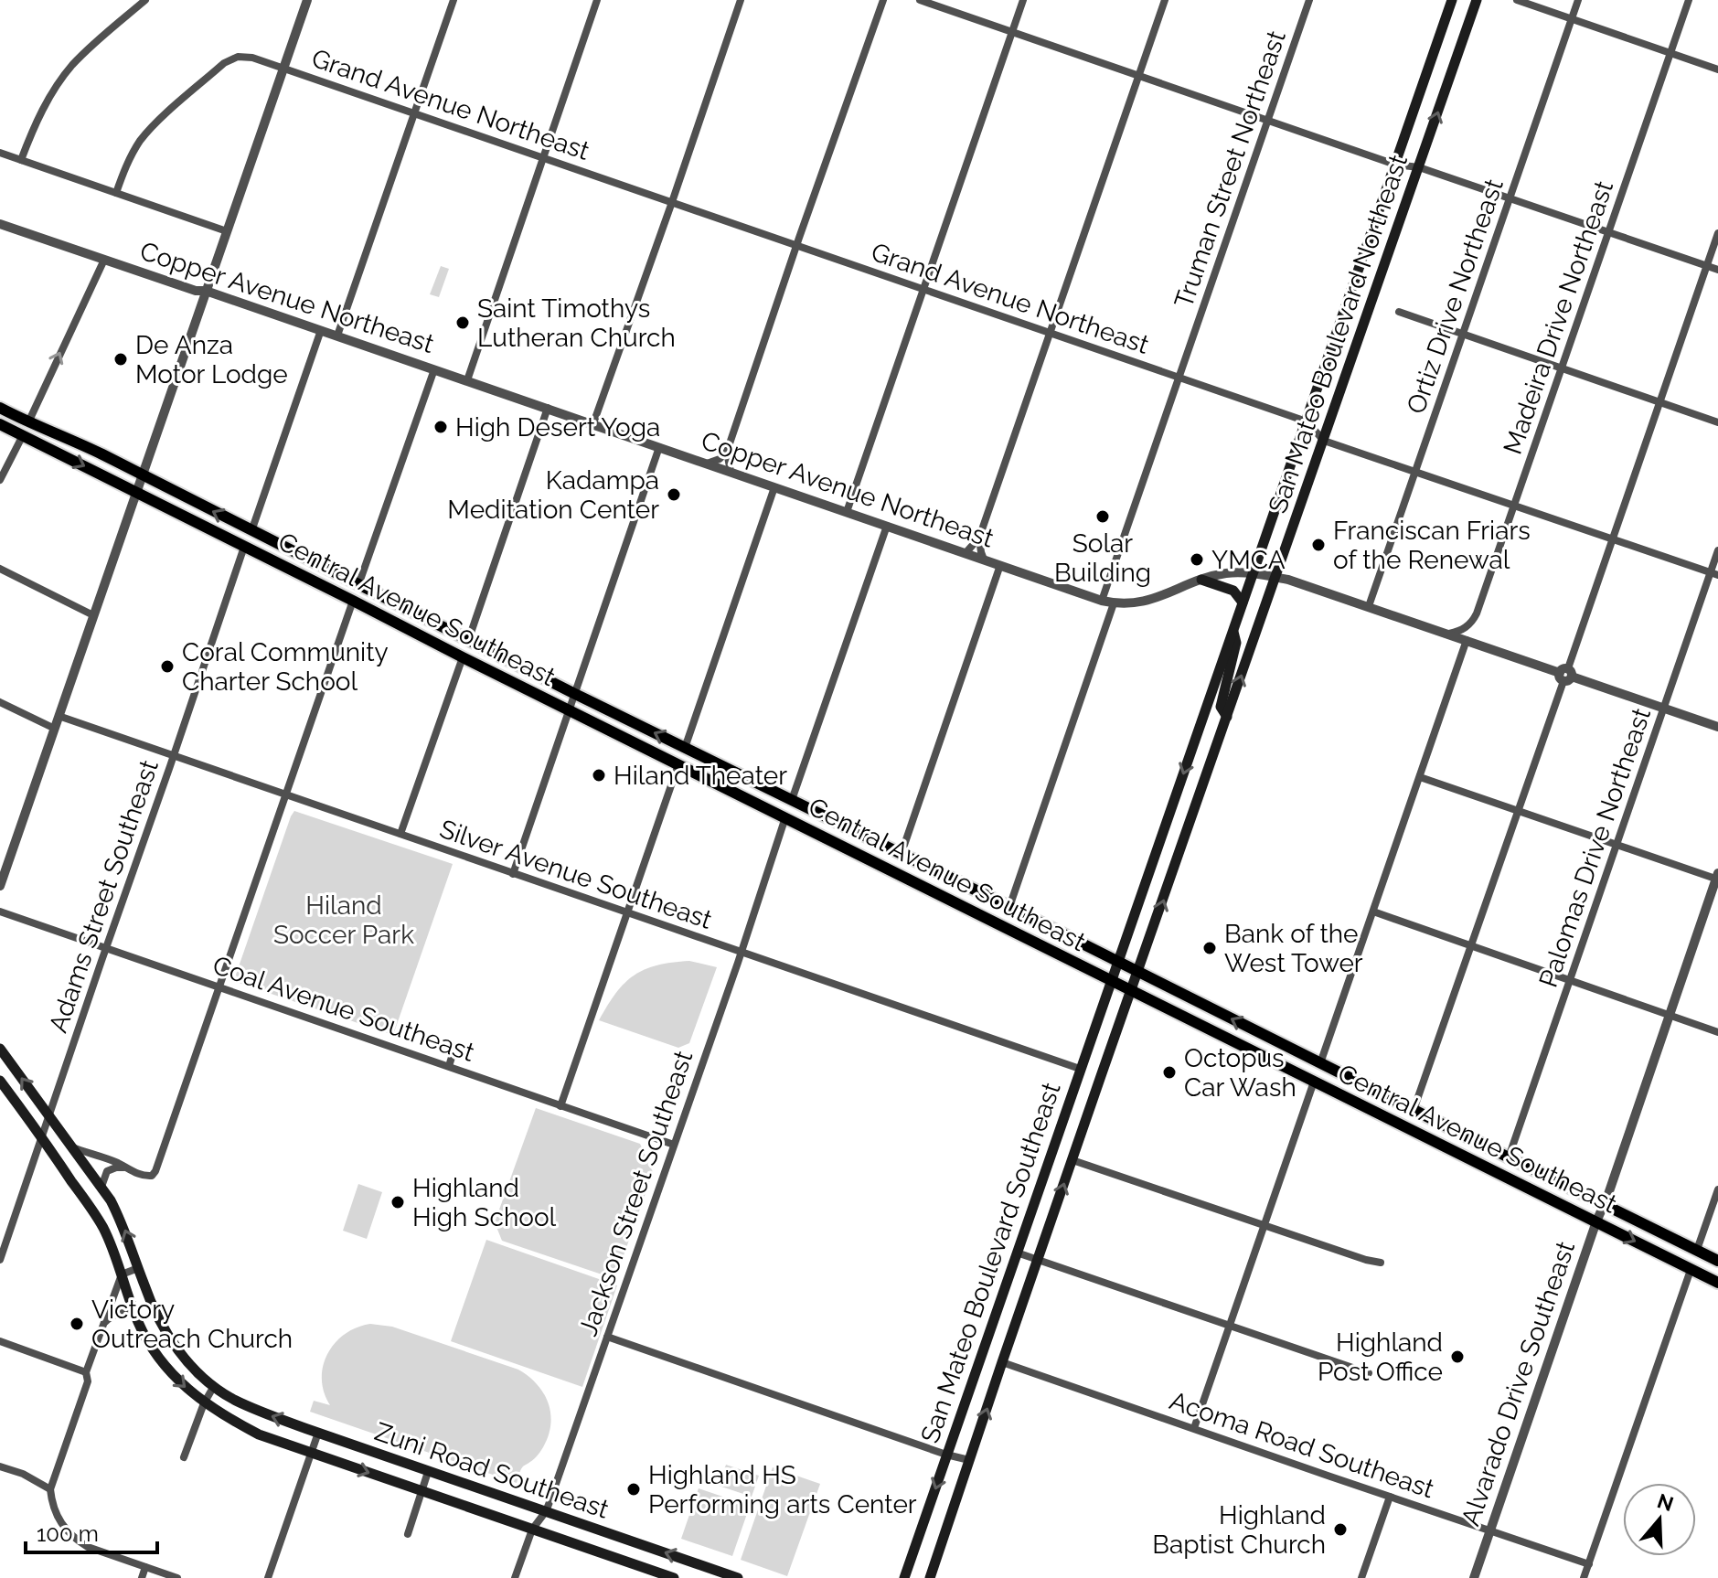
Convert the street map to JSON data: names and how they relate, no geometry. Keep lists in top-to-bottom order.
{
  "streets": {
    "main road": [
      "San Mateo Boulevard Northeast",
      "Central Avenue Southeast",
      "San Mateo Boulevard Southeast",
      "Zuni Road Southeast"
    ],
    "street": [
      "Grand Avenue Northeast",
      "Truman Street Northeast",
      "Ortiz Drive Northeast",
      "Copper Avenue Northeast",
      "Madeira Drive Northeast",
      "Palomas Drive Northeast",
      "Silver Avenue Southeast",
      "Adams Street Southeast",
      "Coal Avenue Southeast",
      "Jackson Street Southeast",
      "Alvarado Drive Southeast",
      "Acoma Road Southeast"
    ]
  },
  "crossings": [
    ["Grand Avenue Northeast", "Truman Street Northeast"],
    ["Grand Avenue Northeast", "Ortiz Drive Northeast"],
    ["Grand Avenue Northeast", "Madeira Drive Northeast"],
    ["Grand Avenue Northeast", "San Mateo Boulevard Northeast"],
    ["Grand Avenue Northeast", "Palomas Drive Northeast"],
    ["Truman Street Northeast", "Copper Avenue Northeast"],
    ["Ortiz Drive Northeast", "Copper Avenue Northeast"],
    ["Copper Avenue Northeast", "Madeira Drive Northeast"],
    ["Copper Avenue Northeast", "San Mateo Boulevard Northeast"],
    ["Copper Avenue Northeast", "Palomas Drive Northeast"],
    ["San Mateo Boulevard Northeast", "San Mateo Boulevard Southeast"],
    ["Central Avenue Southeast", "Adams Street Southeast"],
    ["Central Avenue Southeast", "Jackson Street Southeast"],
    ["Central Avenue Southeast", "San Mateo Boulevard Southeast"],
    ["Central Avenue Southeast", "Alvarado Drive Southeast"],
    ["Silver Avenue Southeast", "Adams Street Southeast"],
    ["Silver Avenue Southeast", "Jackson Street Southeast"],
    ["Silver Avenue Southeast", "San Mateo Boulevard Southeast"],
    ["Adams Street Southeast", "Coal Avenue Southeast"],
    ["Adams Street Southeast", "Zuni Road Southeast"],
    ["Coal Avenue Southeast", "Jackson Street Southeast"],
    ["Jackson Street Southeast", "Zuni Road Southeast"],
    ["San Mateo Boulevard Southeast", "Acoma Road Southeast"],
    ["Alvarado Drive Southeast", "Acoma Road Southeast"]
  ],
  "parks": ["Hiland Soccer Park"],
  "places": [
    "Saint Timothys Lutheran Church",
    "De Anza Motor Lodge",
    "High Desert Yoga",
    "Kadampa Meditation Center",
    "Solar Building",
    "Franciscan Friars of the Renewal",
    "YMCA",
    "Coral Community Charter School",
    "Hiland Theater",
    "Bank of the West Tower",
    "Octopus Car Wash",
    "Highland High School",
    "Victory Outreach Church",
    "Highland Post Office",
    "Highland HS Performing arts Center",
    "Highland Baptist Church"
  ],
  "scale_bar": "100 m",
  "north": "top"
}
